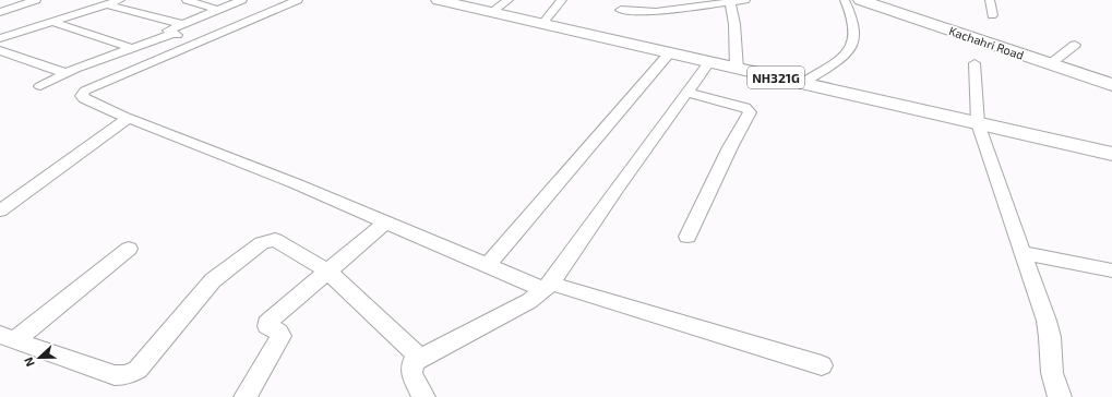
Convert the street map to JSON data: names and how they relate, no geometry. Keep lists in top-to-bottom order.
{
  "streets": {
    "main road": ["Kachahri Road", "NH321G"]
  },
  "north": "left"
}
